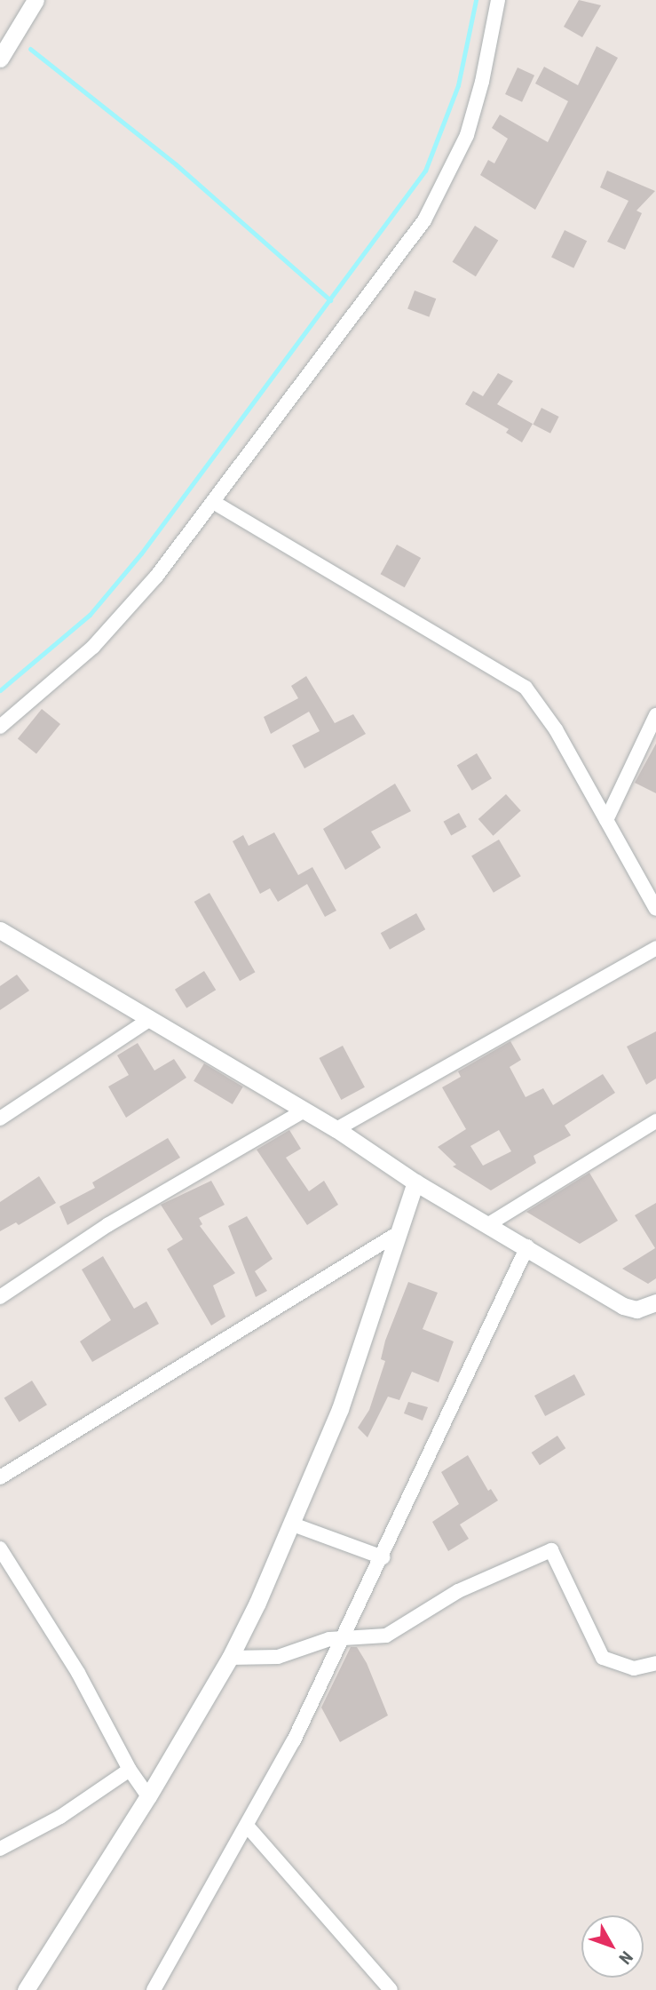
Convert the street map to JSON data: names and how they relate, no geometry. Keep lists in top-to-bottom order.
{
  "north": "bottom right"
}
